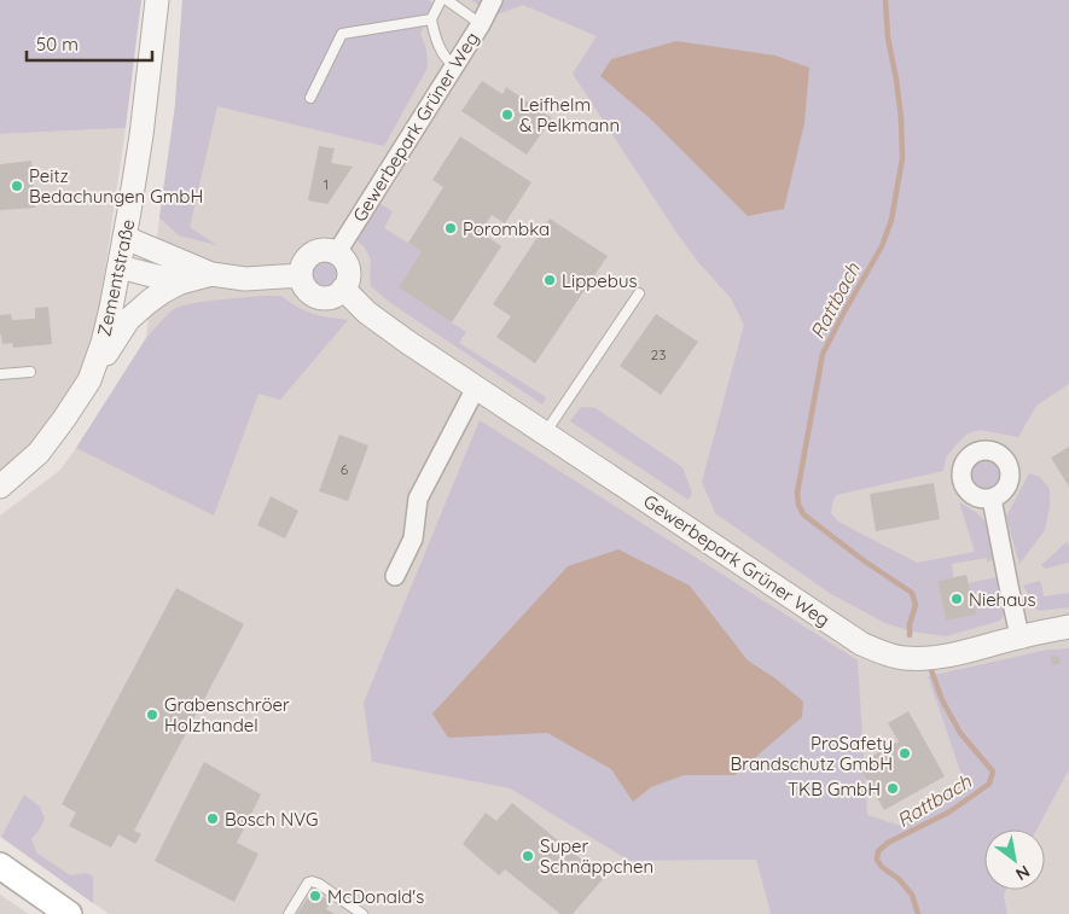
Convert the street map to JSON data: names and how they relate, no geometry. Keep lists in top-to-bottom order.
{
  "streets": {
    "street": ["Gewerbepark Grüner Weg", "Zementstraße"]
  },
  "water": ["Rattbach"],
  "places": [
    "Leifhelm & Pelkmann",
    "Peitz Bedachungen GmbH",
    "Porombka",
    "Lippebus",
    "Niehaus",
    "Grabenschröer Holzhandel",
    "ProSafety Brandschutz GmbH",
    "TKB GmbH",
    "Bosch NVG",
    "Super Schnäppchen",
    "McDonald's"
  ],
  "house_numbers": ["1", "23", "6"],
  "scale_bar": "50 m",
  "north": "bottom right"
}
